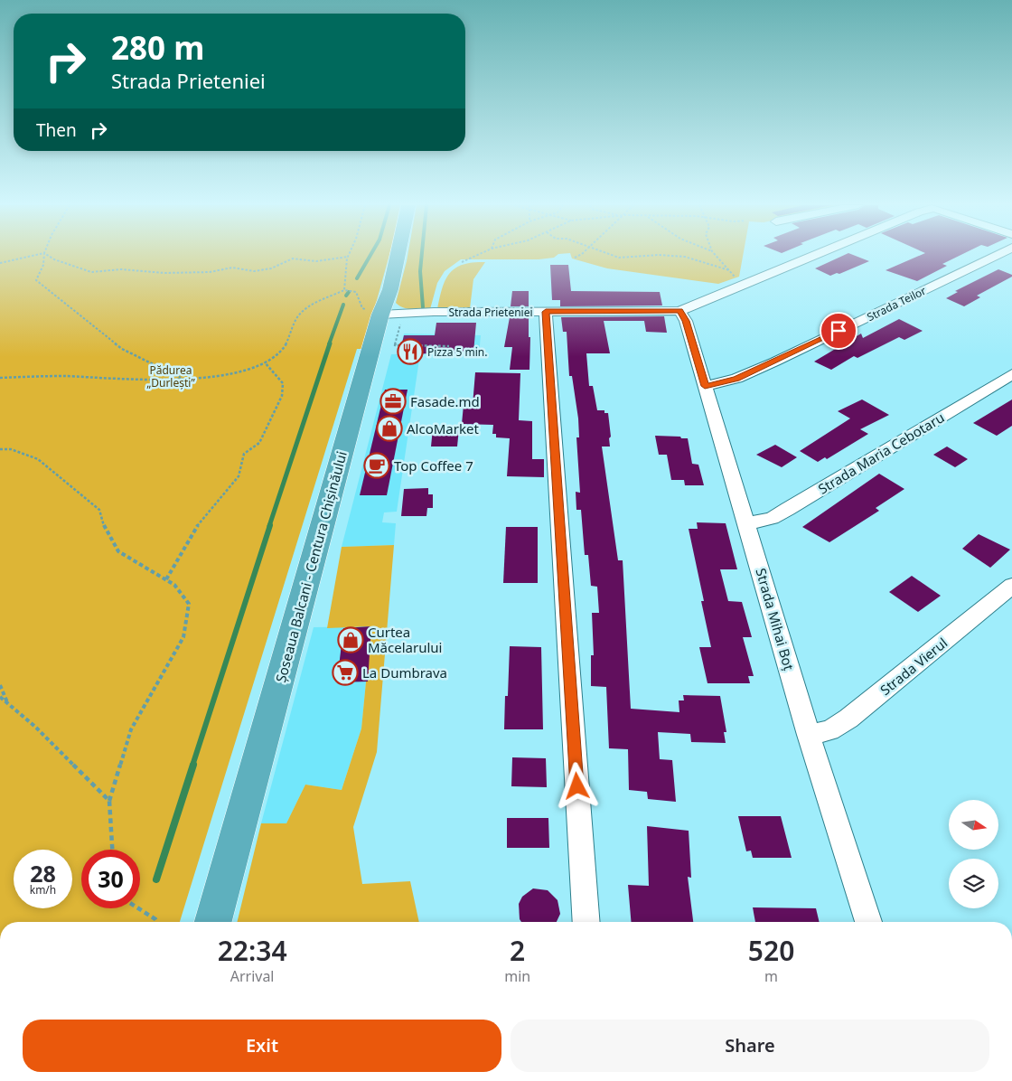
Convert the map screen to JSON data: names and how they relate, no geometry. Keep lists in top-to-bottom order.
{
  "streets": {
    "highway": ["Șoseaua Balcani - Centura Chișinăului"],
    "street": [
      "Strada Teilor",
      "Strada Prieteniei",
      "Strada Maria Cebotaru",
      "Strada Mihai Boț",
      "Strada Vierul"
    ]
  },
  "crossings": [
    ["Strada Teilor", "Strada Mihai Boț"],
    ["Strada Prieteniei", "Șoseaua Balcani - Centura Chișinăului"],
    ["Strada Prieteniei", "Strada Mihai Boț"],
    ["Strada Maria Cebotaru", "Strada Mihai Boț"],
    ["Strada Mihai Boț", "Strada Vierul"]
  ],
  "parks": ["Pădurea „Durlești”"],
  "places": {
    "restaurant": ["Pizza 5 min."],
    "office": ["Fasade.md"],
    "shop": ["AlcoMarket", "Curtea Măcelarului"],
    "cafe": ["Top Coffee 7"],
    "supermarket": ["La Dumbrava"]
  },
  "north": "right",
  "page": {
    "turn": ["280 m", "Strada Prieteniei"],
    "then": "Then",
    "speed": "28 km/h",
    "limit": "30",
    "eta": [
      "22:34",
      "Arrival",
      "2",
      "min",
      "520",
      "m"
    ],
    "buttons": ["Exit", "Share"]
  }
}
